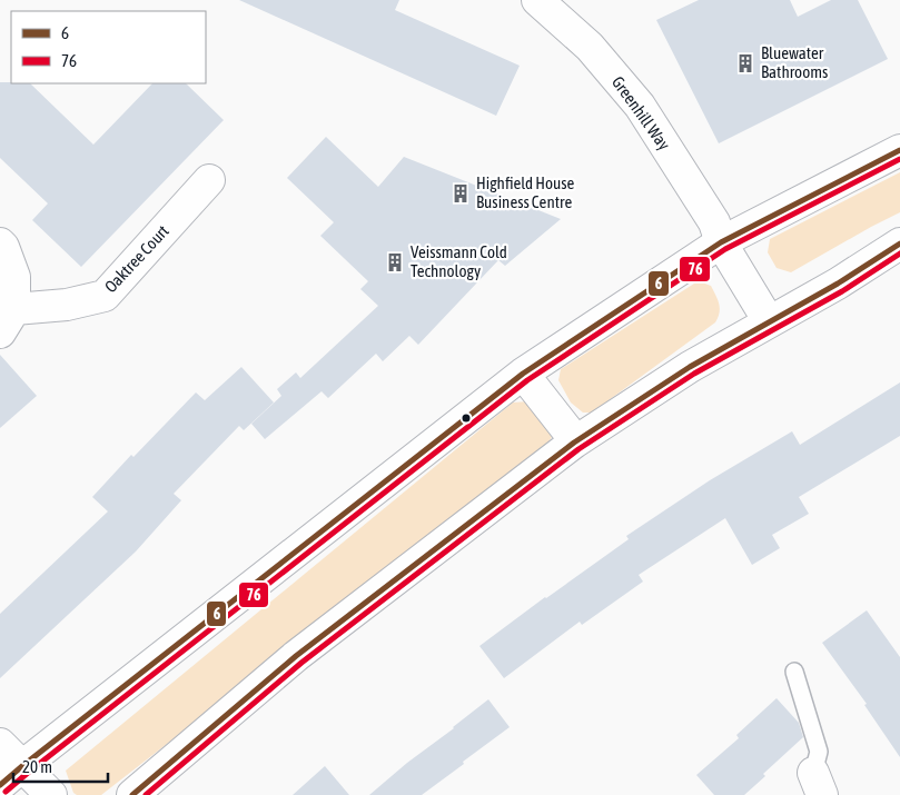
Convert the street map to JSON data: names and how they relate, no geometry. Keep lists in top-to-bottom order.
{
  "streets": {
    "main road": ["Greenhill Way", "Oaktree Court"]
  },
  "places": {
    "building": ["Bluewater Bathrooms", "Highfield House Business Centre", "Veissmann Cold Technology"]
  },
  "lines": ["transit line 6", "transit line 76"],
  "legend": ["6", "76"],
  "scale_bar": "20 m"
}
